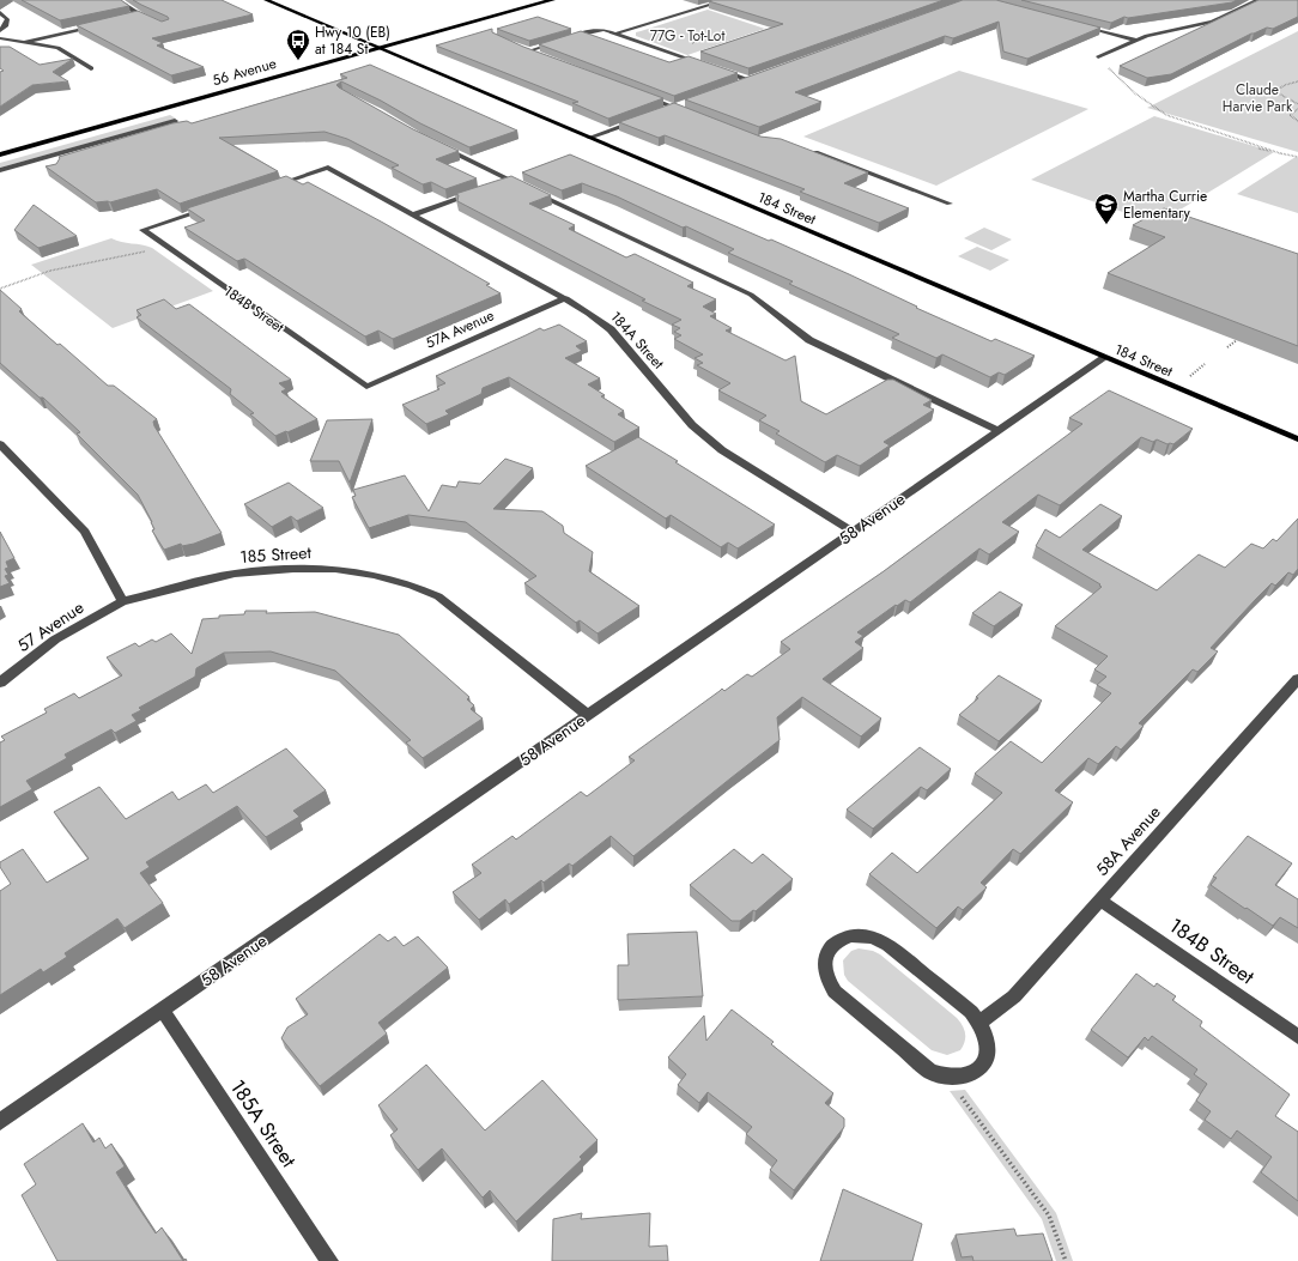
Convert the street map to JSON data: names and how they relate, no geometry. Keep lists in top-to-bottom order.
{
  "streets": {
    "highway": ["56 Avenue"],
    "main road": ["184 Street"],
    "street": [
      "184B Street",
      "57A Avenue",
      "184A Street",
      "58 Avenue",
      "185 Street",
      "57 Avenue",
      "58A Avenue",
      "185A Street"
    ]
  },
  "crossings": [
    ["56 Avenue", "184 Street"],
    ["184 Street", "58 Avenue"],
    ["184B Street", "57A Avenue"],
    ["184B Street", "58A Avenue"],
    ["57A Avenue", "184A Street"],
    ["184A Street", "58 Avenue"],
    ["58 Avenue", "185 Street"],
    ["58 Avenue", "185A Street"],
    ["185 Street", "57 Avenue"]
  ],
  "parks": ["77G - Tot-Lot", "Claude Harvie Park"],
  "places": {
    "bus stop": ["Hwy 10 (EB) at 184 St"],
    "school or university": ["Martha Currie Elementary"]
  }
}
